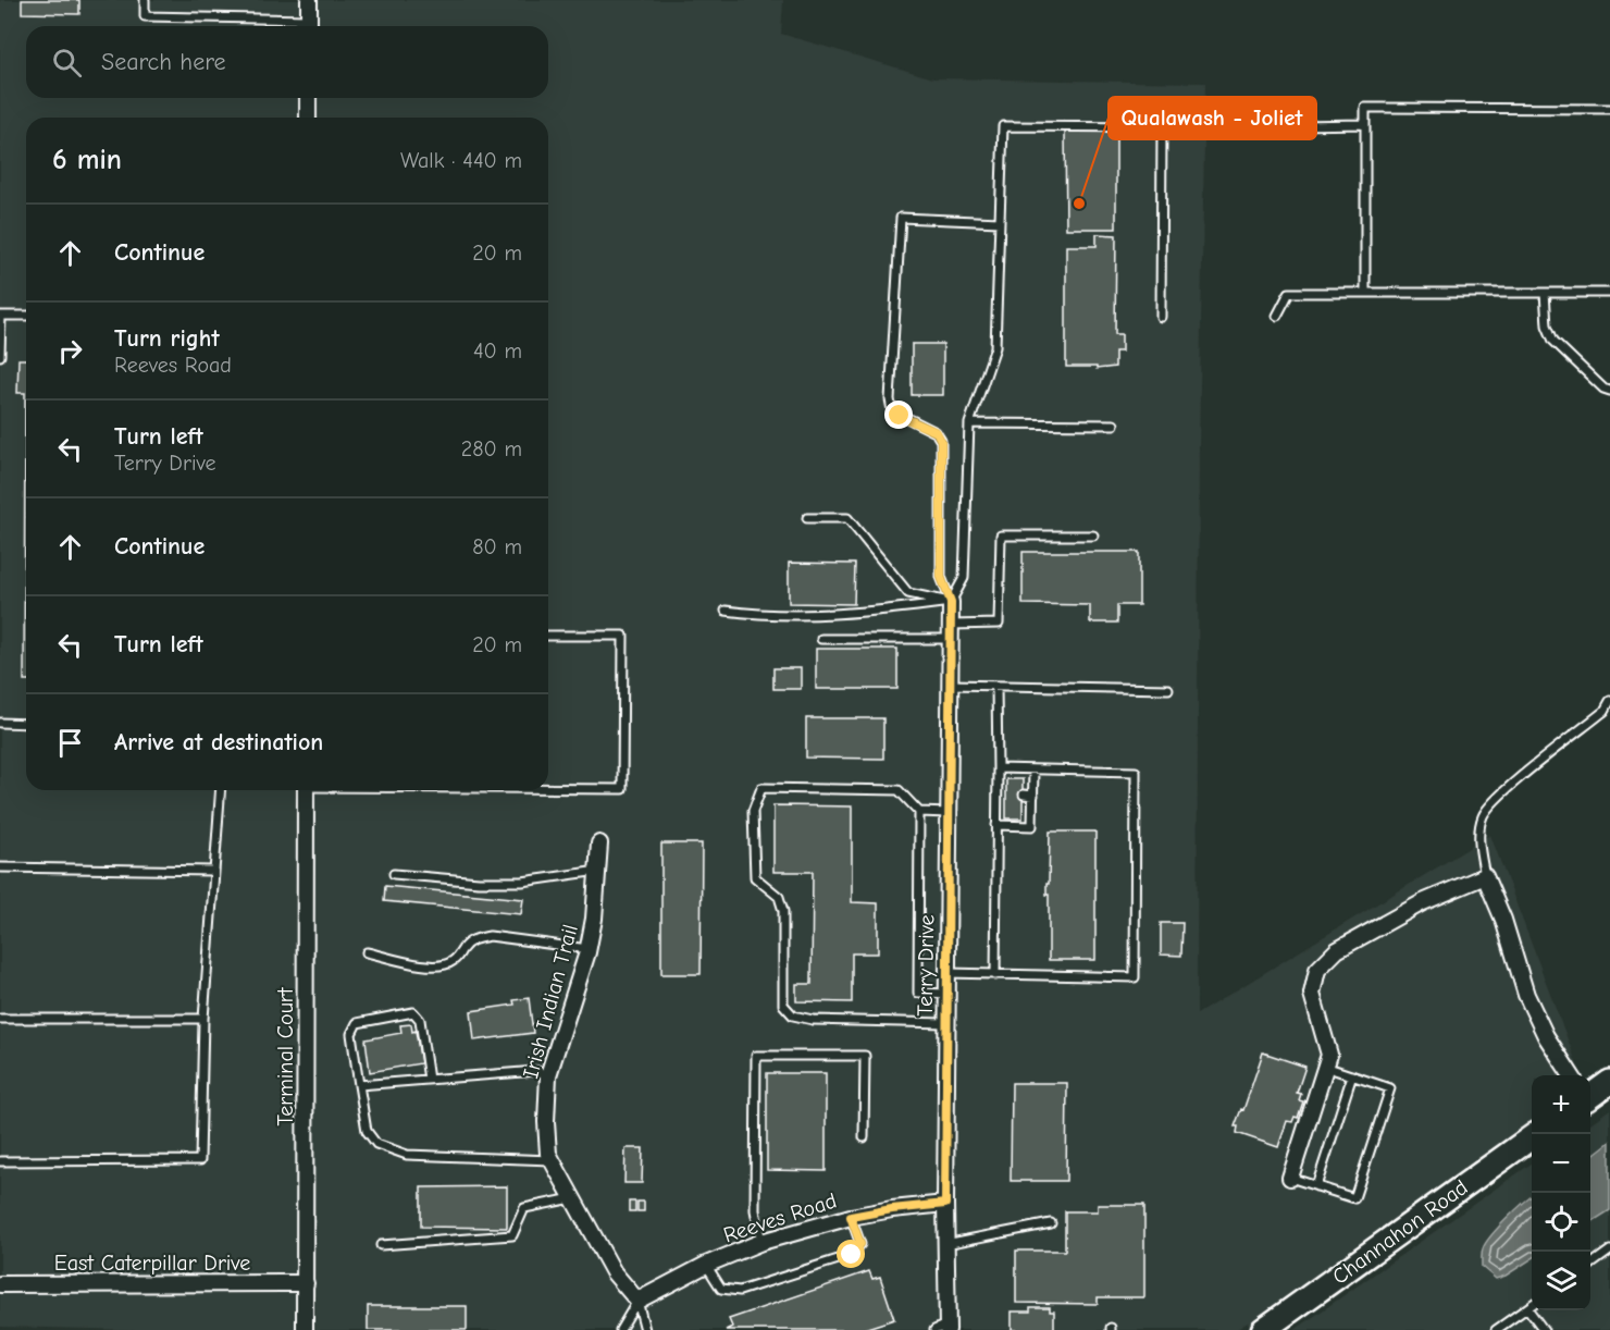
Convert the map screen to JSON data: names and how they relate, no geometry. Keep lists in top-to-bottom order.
{
  "streets": {
    "main road": ["Channahon Road"],
    "street": [
      "Terry Drive",
      "Irish Indian Trail",
      "Terminal Court",
      "Reeves Road",
      "East Caterpillar Drive"
    ]
  },
  "crossings": [
    ["Terry Drive", "Reeves Road"],
    ["Irish Indian Trail", "Reeves Road"],
    ["Terminal Court", "East Caterpillar Drive"]
  ],
  "places": ["Qualawash - Joliet"],
  "page": {
    "search": "Search here",
    "heading": ["6 min", "Walk · 440 m"],
    "list": [
      ["Continue", "20 m"],
      ["Turn right", "Reeves Road", "40 m"],
      ["Turn left", "Terry Drive", "280 m"],
      ["Continue", "80 m"],
      ["Turn left", "20 m"],
      "Arrive at destination"
    ],
    "map_buttons": ["+", "−"]
  }
}
